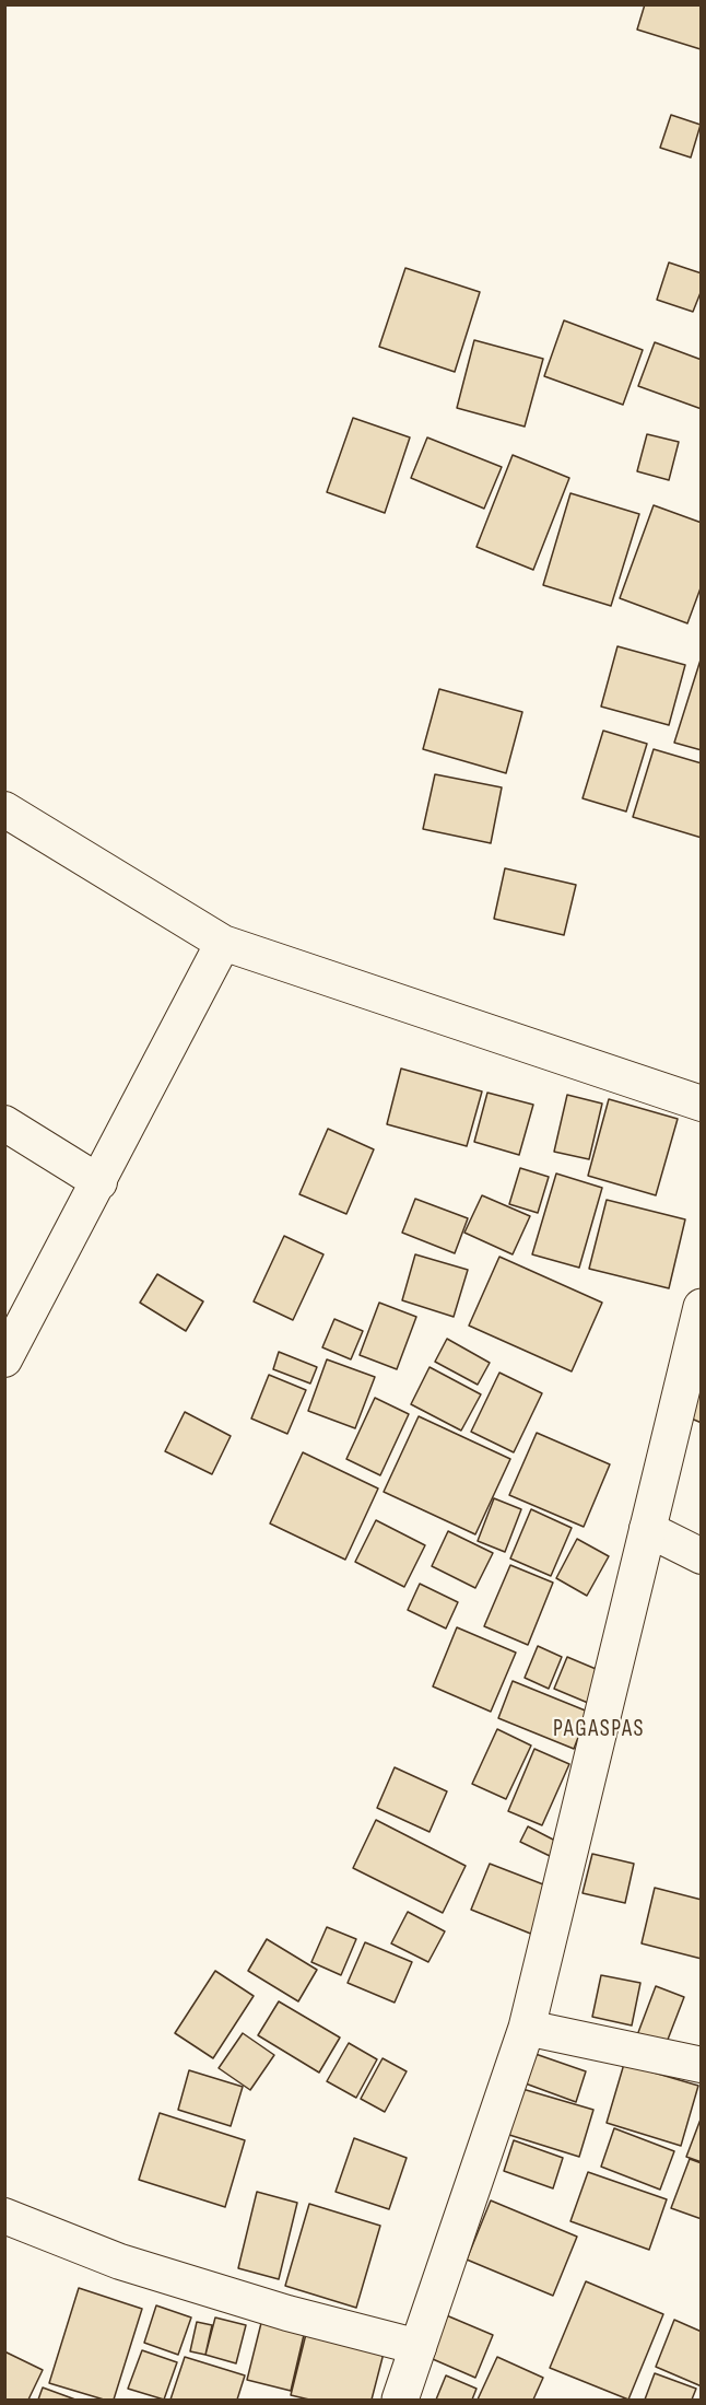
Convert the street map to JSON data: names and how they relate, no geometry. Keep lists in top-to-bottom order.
{
  "districts": ["PAGASPAS"]
}
